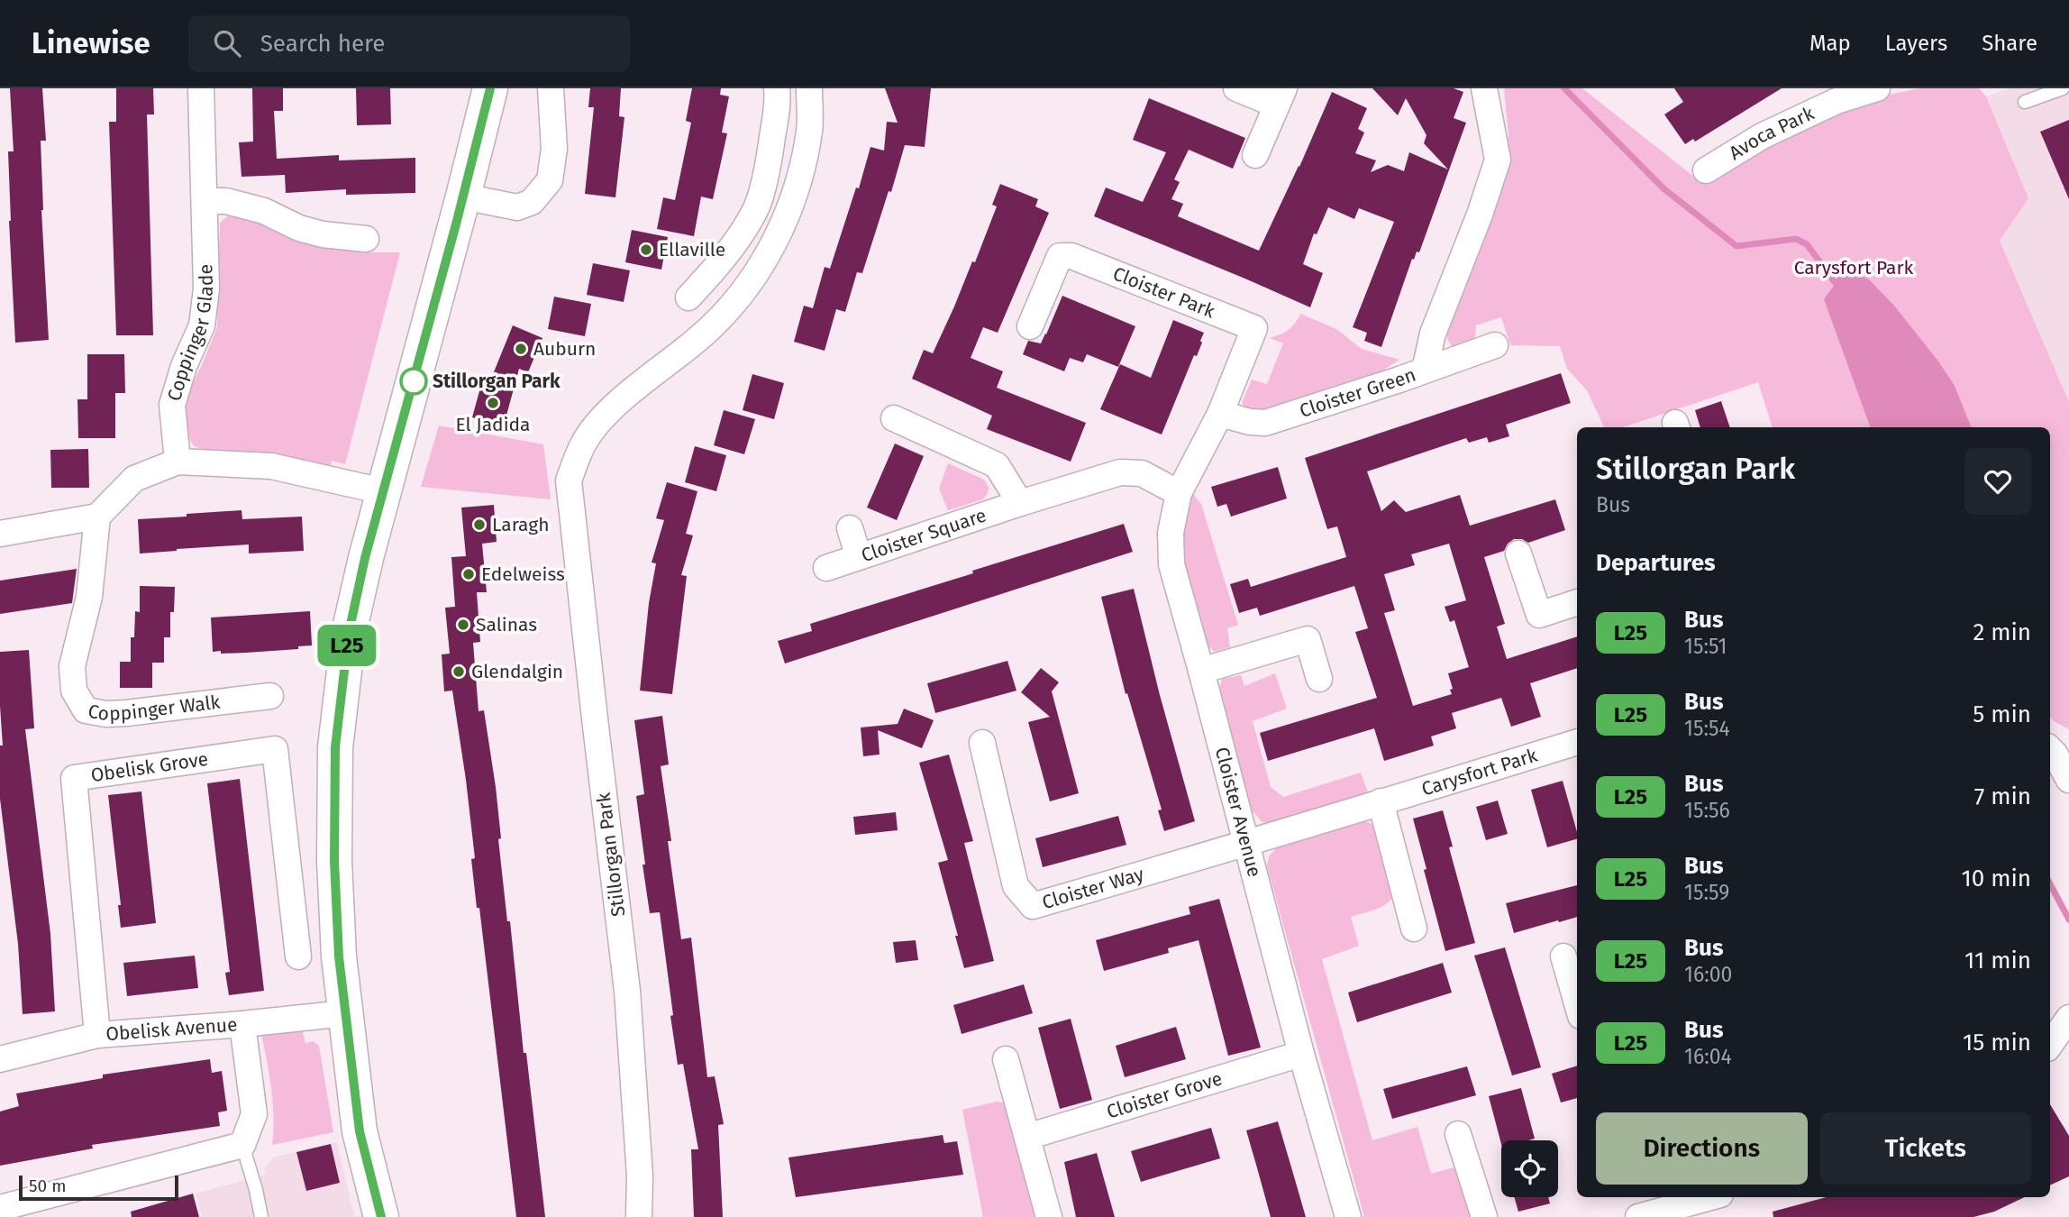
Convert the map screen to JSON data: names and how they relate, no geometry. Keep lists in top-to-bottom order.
{
  "streets": {
    "street": [
      "Avoca Park",
      "Cloister Park",
      "Coppinger Glade",
      "Cloister Green",
      "Cloister Square",
      "Coppinger Walk",
      "Obelisk Grove",
      "Carysfort Park",
      "Cloister Avenue",
      "Stillorgan Park",
      "Cloister Way",
      "Obelisk Avenue",
      "Cloister Grove"
    ]
  },
  "crossings": [
    ["Cloister Park", "Cloister Green"],
    ["Cloister Park", "Cloister Avenue"],
    ["Cloister Green", "Cloister Avenue"],
    ["Cloister Square", "Cloister Avenue"],
    ["Obelisk Grove", "Obelisk Avenue"],
    ["Carysfort Park", "Cloister Avenue"],
    ["Carysfort Park", "Cloister Way"],
    ["Cloister Avenue", "Cloister Way"],
    ["Cloister Avenue", "Cloister Grove"]
  ],
  "parks": ["Carysfort Park"],
  "places": [
    "Ellaville",
    "Auburn",
    "Stillorgan Park",
    "El Jadida",
    "Laragh",
    "Edelweiss",
    "Salinas",
    "Glendalgin"
  ],
  "lines": ["bus line L25"],
  "scale_bar": "50 m",
  "page": {
    "header": "Linewise",
    "search": "Search here",
    "nav": ["Map", "Layers", "Share"],
    "on_map": "L25",
    "heading": [
      ["Stillorgan Park", "Bus"],
      "Departures"
    ],
    "list": [
      {
        "mark": "L25",
        "name": "Bus",
        "note": "15:51",
        "value": "2 min"
      },
      {
        "mark": "L25",
        "name": "Bus",
        "note": "15:54",
        "value": "5 min"
      },
      {
        "mark": "L25",
        "name": "Bus",
        "note": "15:56",
        "value": "7 min"
      },
      {
        "mark": "L25",
        "name": "Bus",
        "note": "15:59",
        "value": "10 min"
      },
      {
        "mark": "L25",
        "name": "Bus",
        "note": "16:00",
        "value": "11 min"
      },
      {
        "mark": "L25",
        "name": "Bus",
        "note": "16:04",
        "value": "15 min"
      }
    ],
    "buttons": ["Directions", "Tickets"],
    "scale": "50 m"
  }
}
